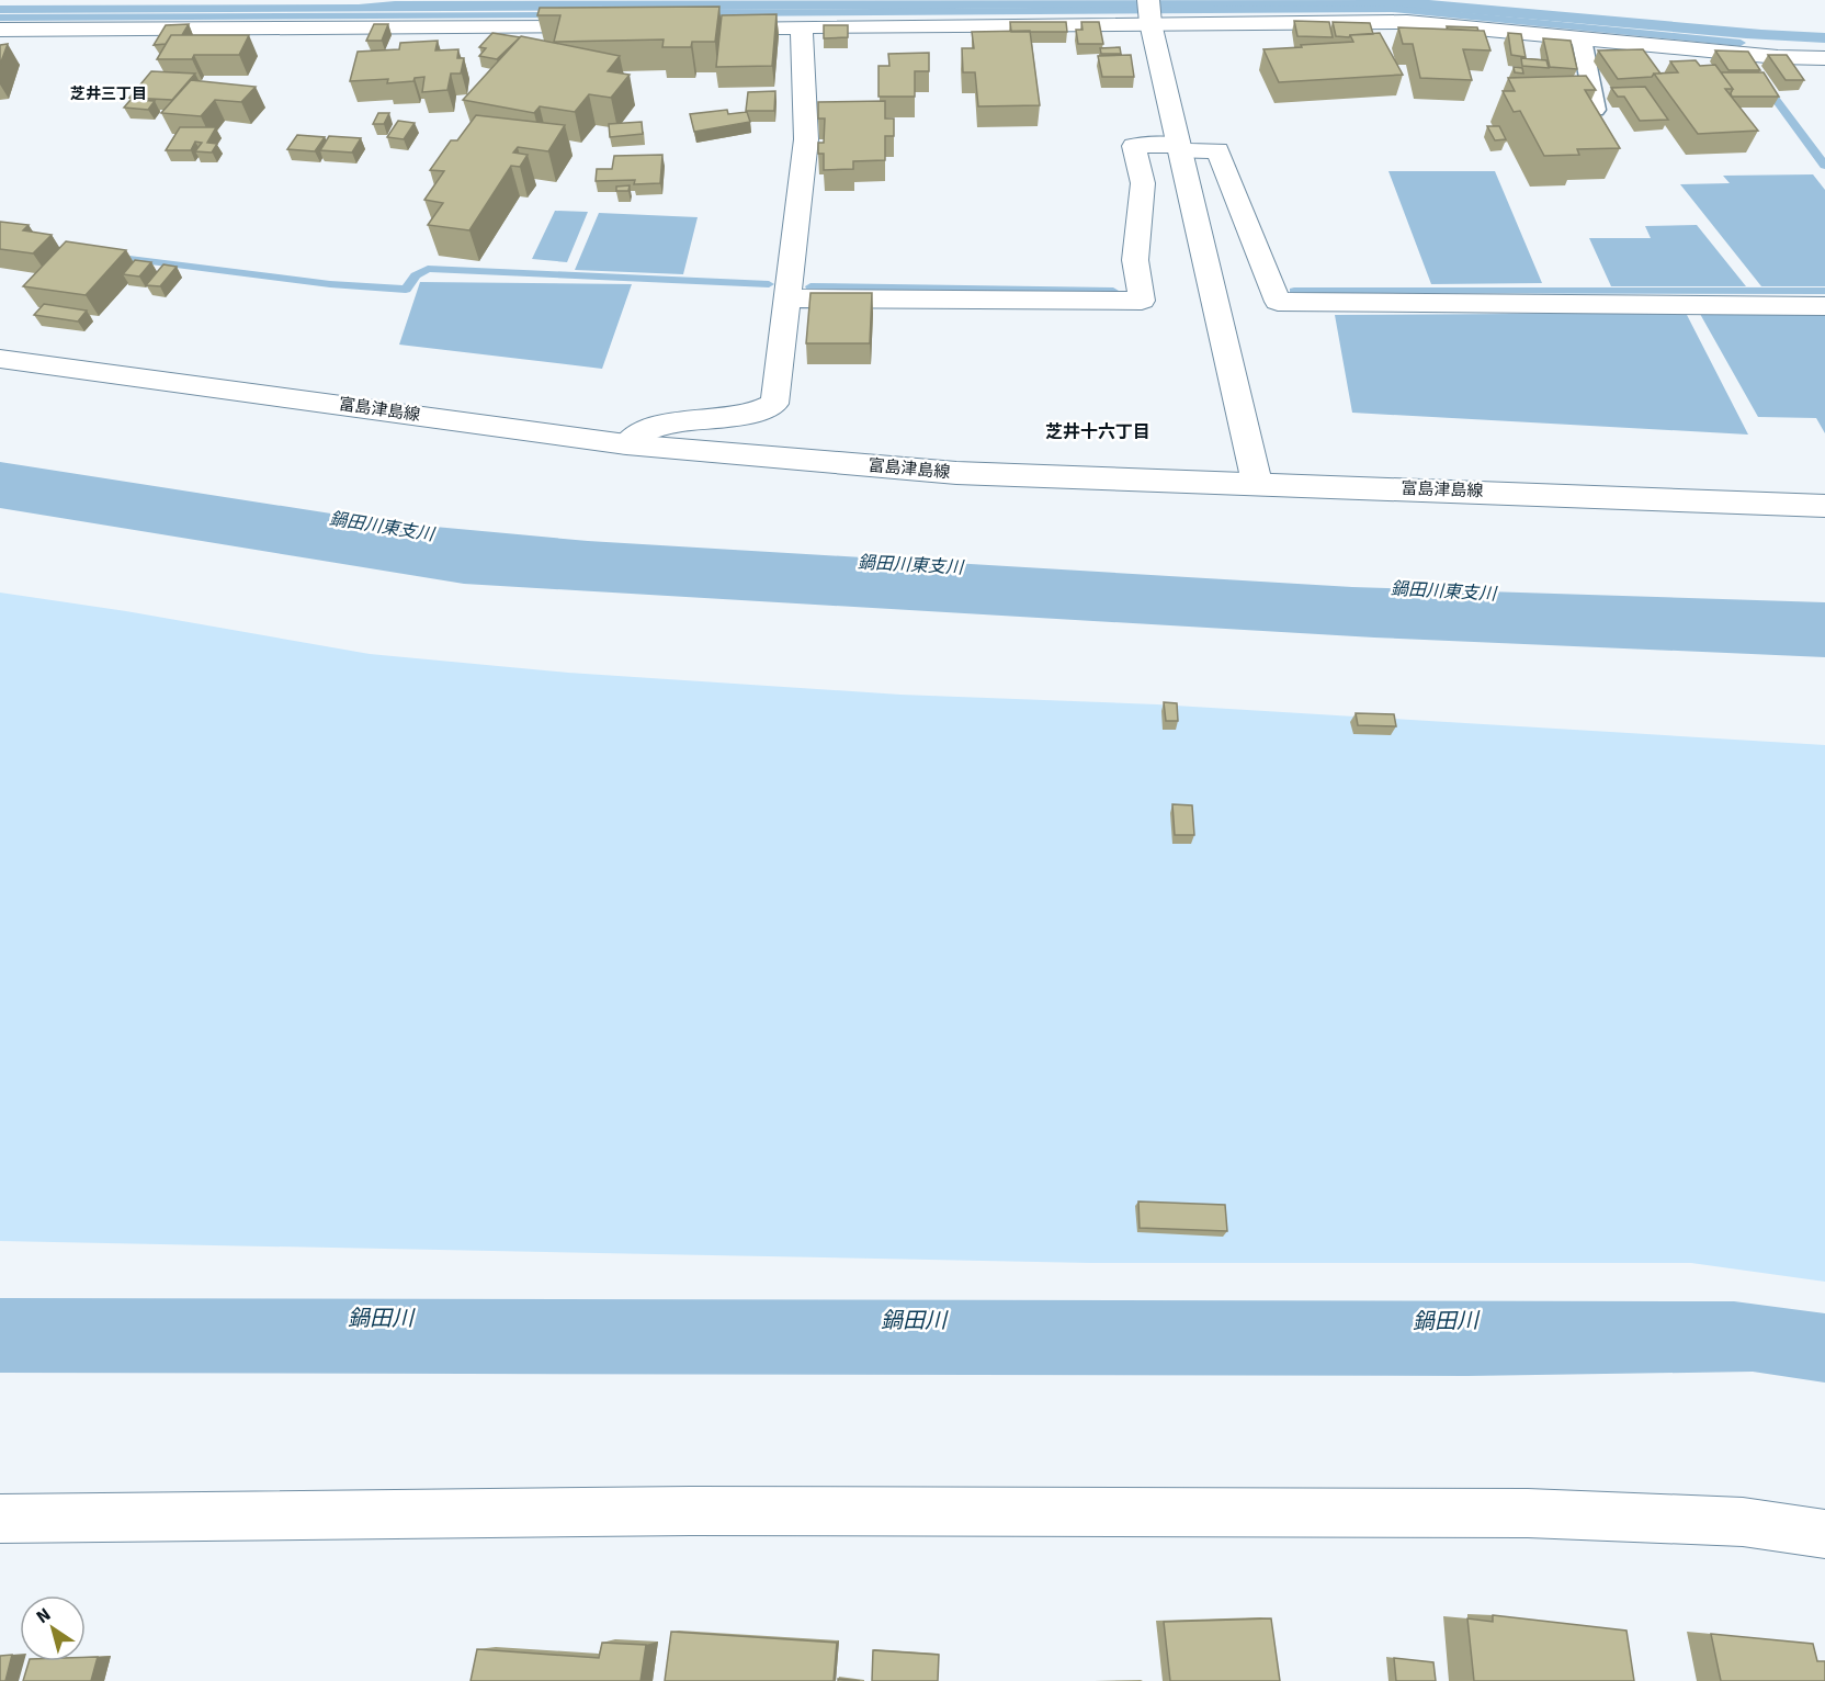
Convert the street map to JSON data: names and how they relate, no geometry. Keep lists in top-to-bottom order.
{
  "streets": {
    "street": ["富島津島線"]
  },
  "districts": ["芝井三丁目", "芝井十六丁目"],
  "water": ["鍋田川東支川", "鍋田川"],
  "north": "top left"
}
